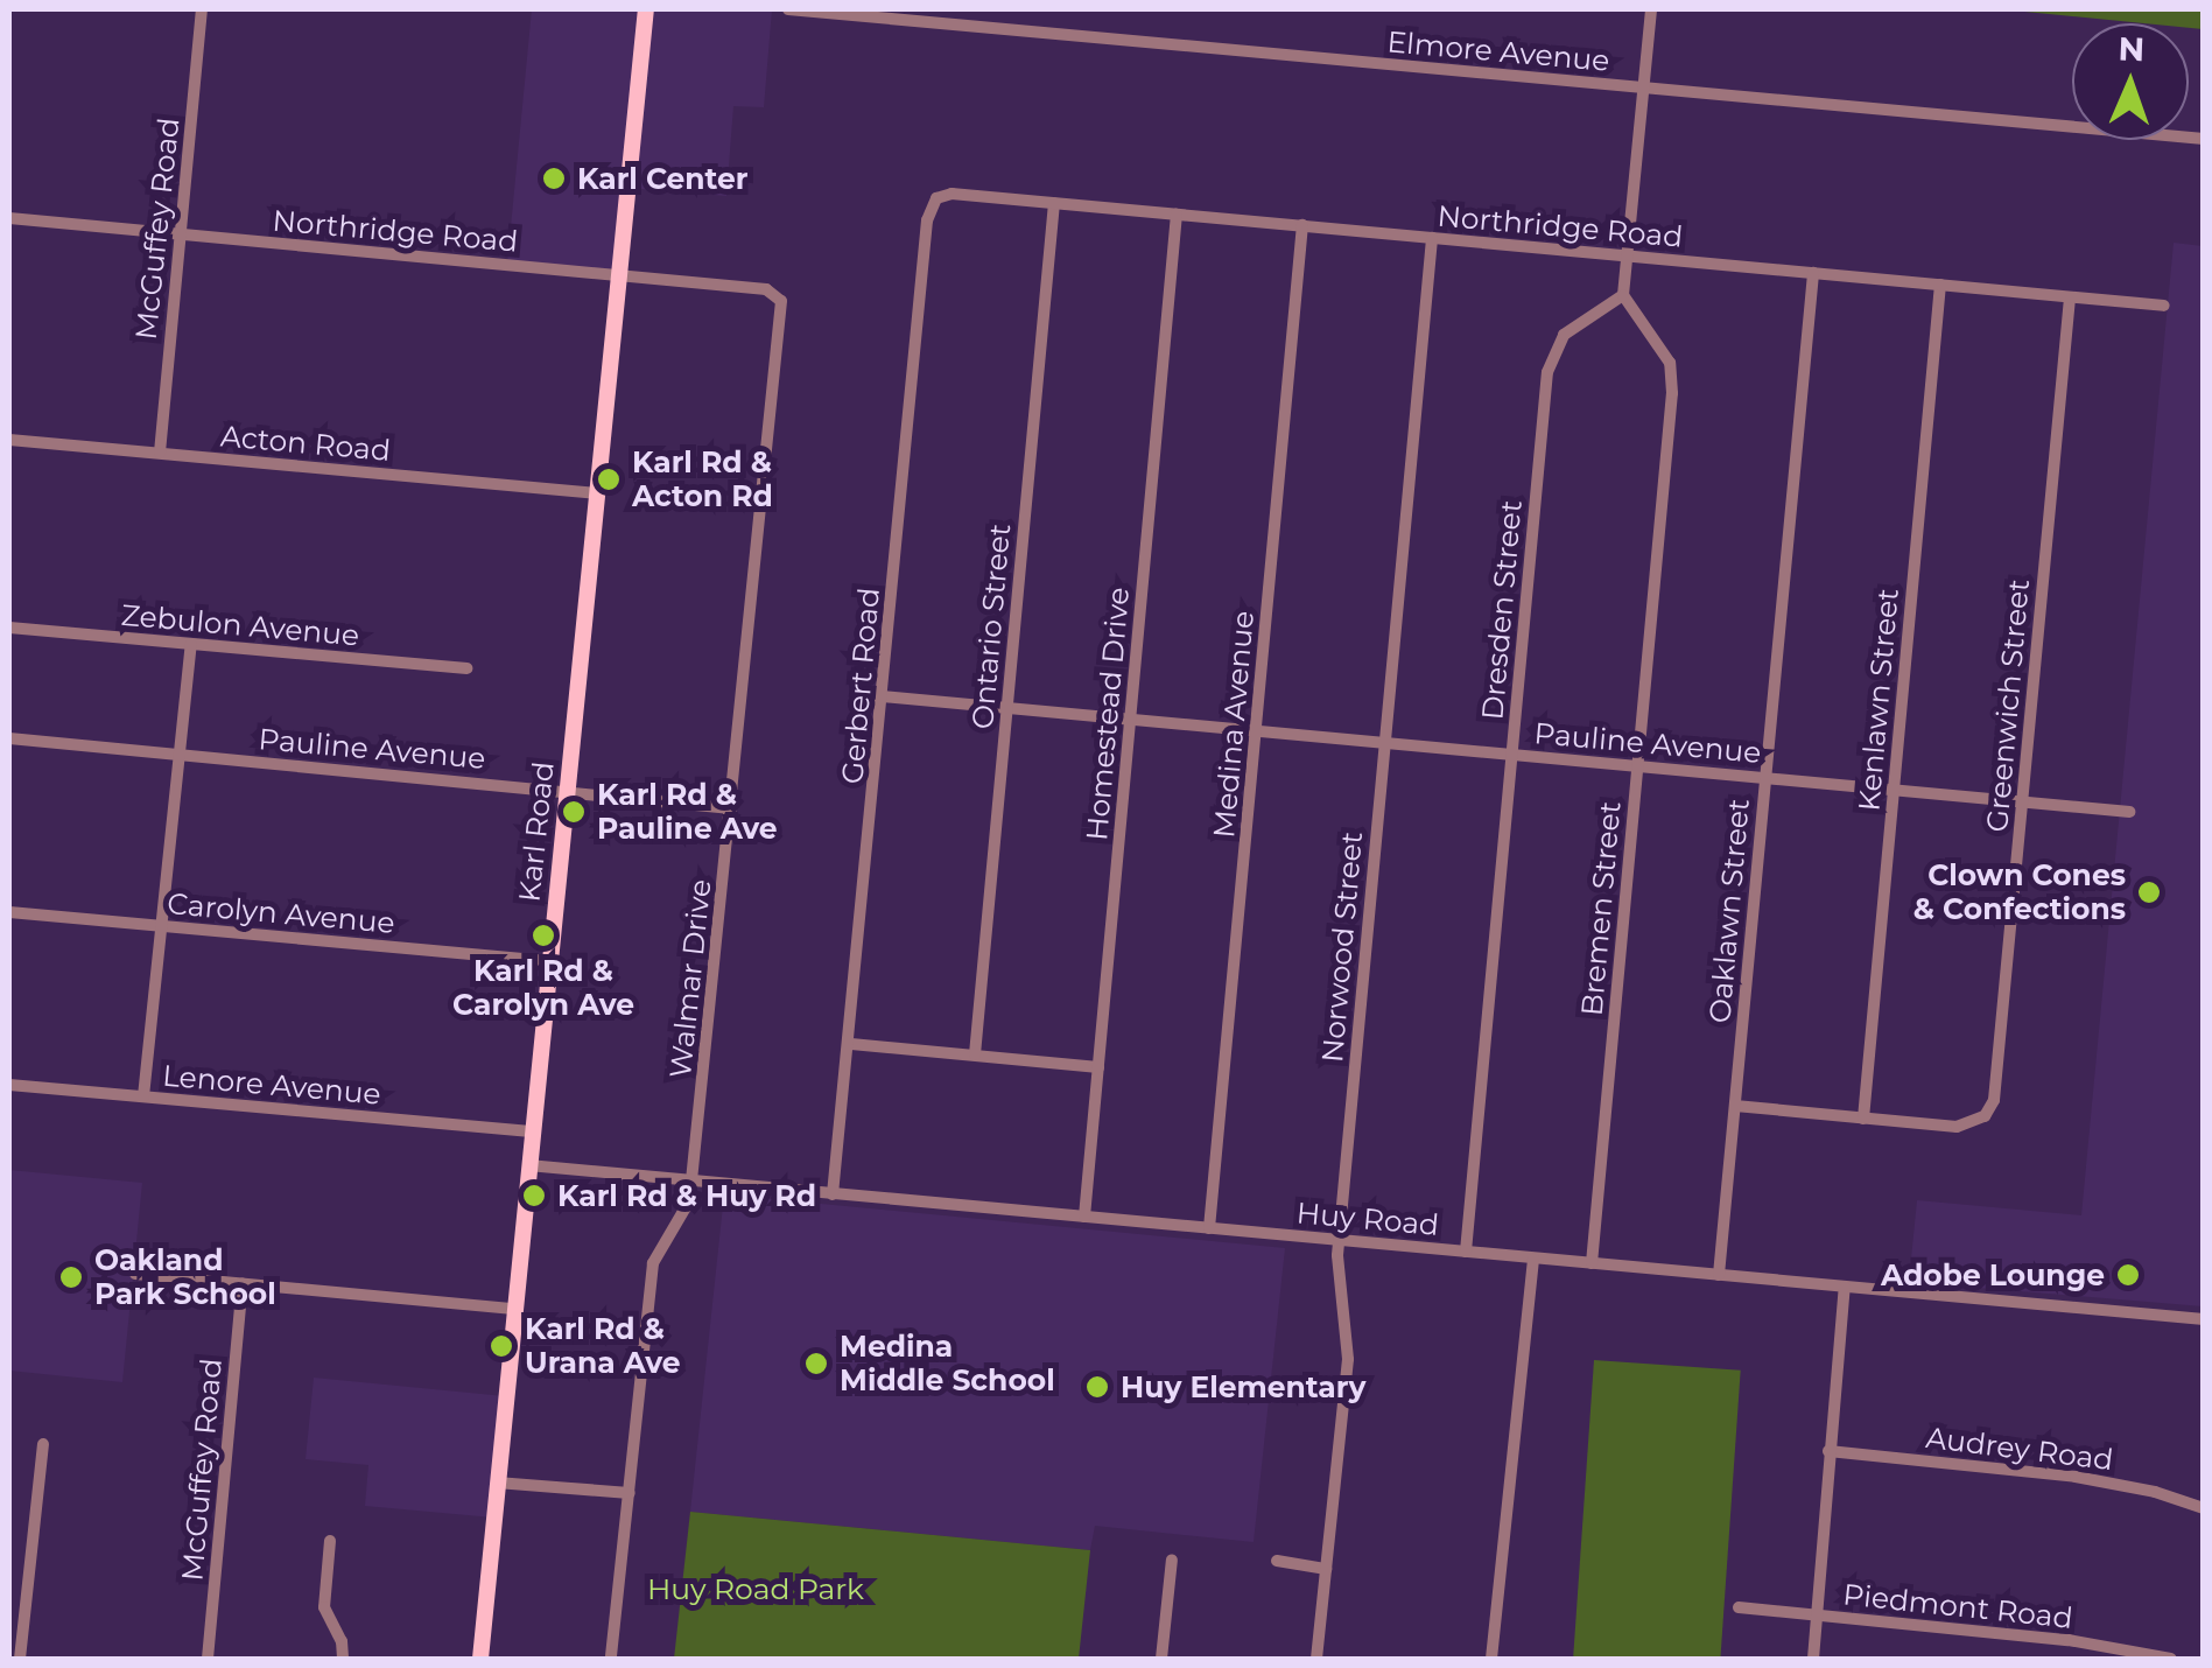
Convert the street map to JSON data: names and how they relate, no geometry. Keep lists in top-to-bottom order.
{
  "streets": {
    "main road": ["Karl Road"],
    "street": [
      "Elmore Avenue",
      "Northridge Road",
      "McGuffey Road",
      "Acton Road",
      "Dresden Street",
      "Zebulon Avenue",
      "Ontario Street",
      "Gerbert Road",
      "Kenlawn Street",
      "Greenwich Street",
      "Homestead Drive",
      "Medina Avenue",
      "Pauline Avenue",
      "Bremen Street",
      "Oaklawn Street",
      "Carolyn Avenue",
      "Norwood Street",
      "Walmar Drive",
      "Lenore Avenue",
      "Huy Road",
      "Audrey Road",
      "Piedmont Road"
    ]
  },
  "crossings": [
    ["Northridge Road", "McGuffey Road"],
    ["Northridge Road", "Ontario Street"],
    ["Northridge Road", "Gerbert Road"],
    ["Northridge Road", "Kenlawn Street"],
    ["Northridge Road", "Greenwich Street"],
    ["Northridge Road", "Homestead Drive"],
    ["Northridge Road", "Medina Avenue"],
    ["Northridge Road", "Karl Road"],
    ["Northridge Road", "Oaklawn Street"],
    ["Northridge Road", "Norwood Street"],
    ["Northridge Road", "Walmar Drive"],
    ["McGuffey Road", "Acton Road"],
    ["Acton Road", "Karl Road"],
    ["Dresden Street", "Pauline Avenue"],
    ["Dresden Street", "Bremen Street"],
    ["Dresden Street", "Huy Road"],
    ["Ontario Street", "Pauline Avenue"],
    ["Gerbert Road", "Pauline Avenue"],
    ["Gerbert Road", "Huy Road"],
    ["Kenlawn Street", "Greenwich Street"],
    ["Kenlawn Street", "Pauline Avenue"],
    ["Greenwich Street", "Pauline Avenue"],
    ["Homestead Drive", "Pauline Avenue"],
    ["Homestead Drive", "Huy Road"],
    ["Medina Avenue", "Pauline Avenue"],
    ["Medina Avenue", "Huy Road"],
    ["Pauline Avenue", "Karl Road"],
    ["Pauline Avenue", "Bremen Street"],
    ["Pauline Avenue", "Oaklawn Street"],
    ["Pauline Avenue", "Norwood Street"],
    ["Pauline Avenue", "Walmar Drive"],
    ["Karl Road", "Carolyn Avenue"],
    ["Karl Road", "Lenore Avenue"],
    ["Karl Road", "Huy Road"],
    ["Bremen Street", "Huy Road"],
    ["Oaklawn Street", "Huy Road"],
    ["Norwood Street", "Huy Road"],
    ["Walmar Drive", "Huy Road"]
  ],
  "parks": ["Huy Road Park"],
  "places": [
    "Karl Center",
    "Karl Rd & Acton Rd",
    "Karl Rd & Pauline Ave",
    "Clown Cones & Confections",
    "Karl Rd & Carolyn Ave",
    "Karl Rd & Huy Rd",
    "Adobe Lounge",
    "Oakland Park School",
    "Karl Rd & Urana Ave",
    "Medina Middle School",
    "Huy Elementary"
  ],
  "north": "top"
}
